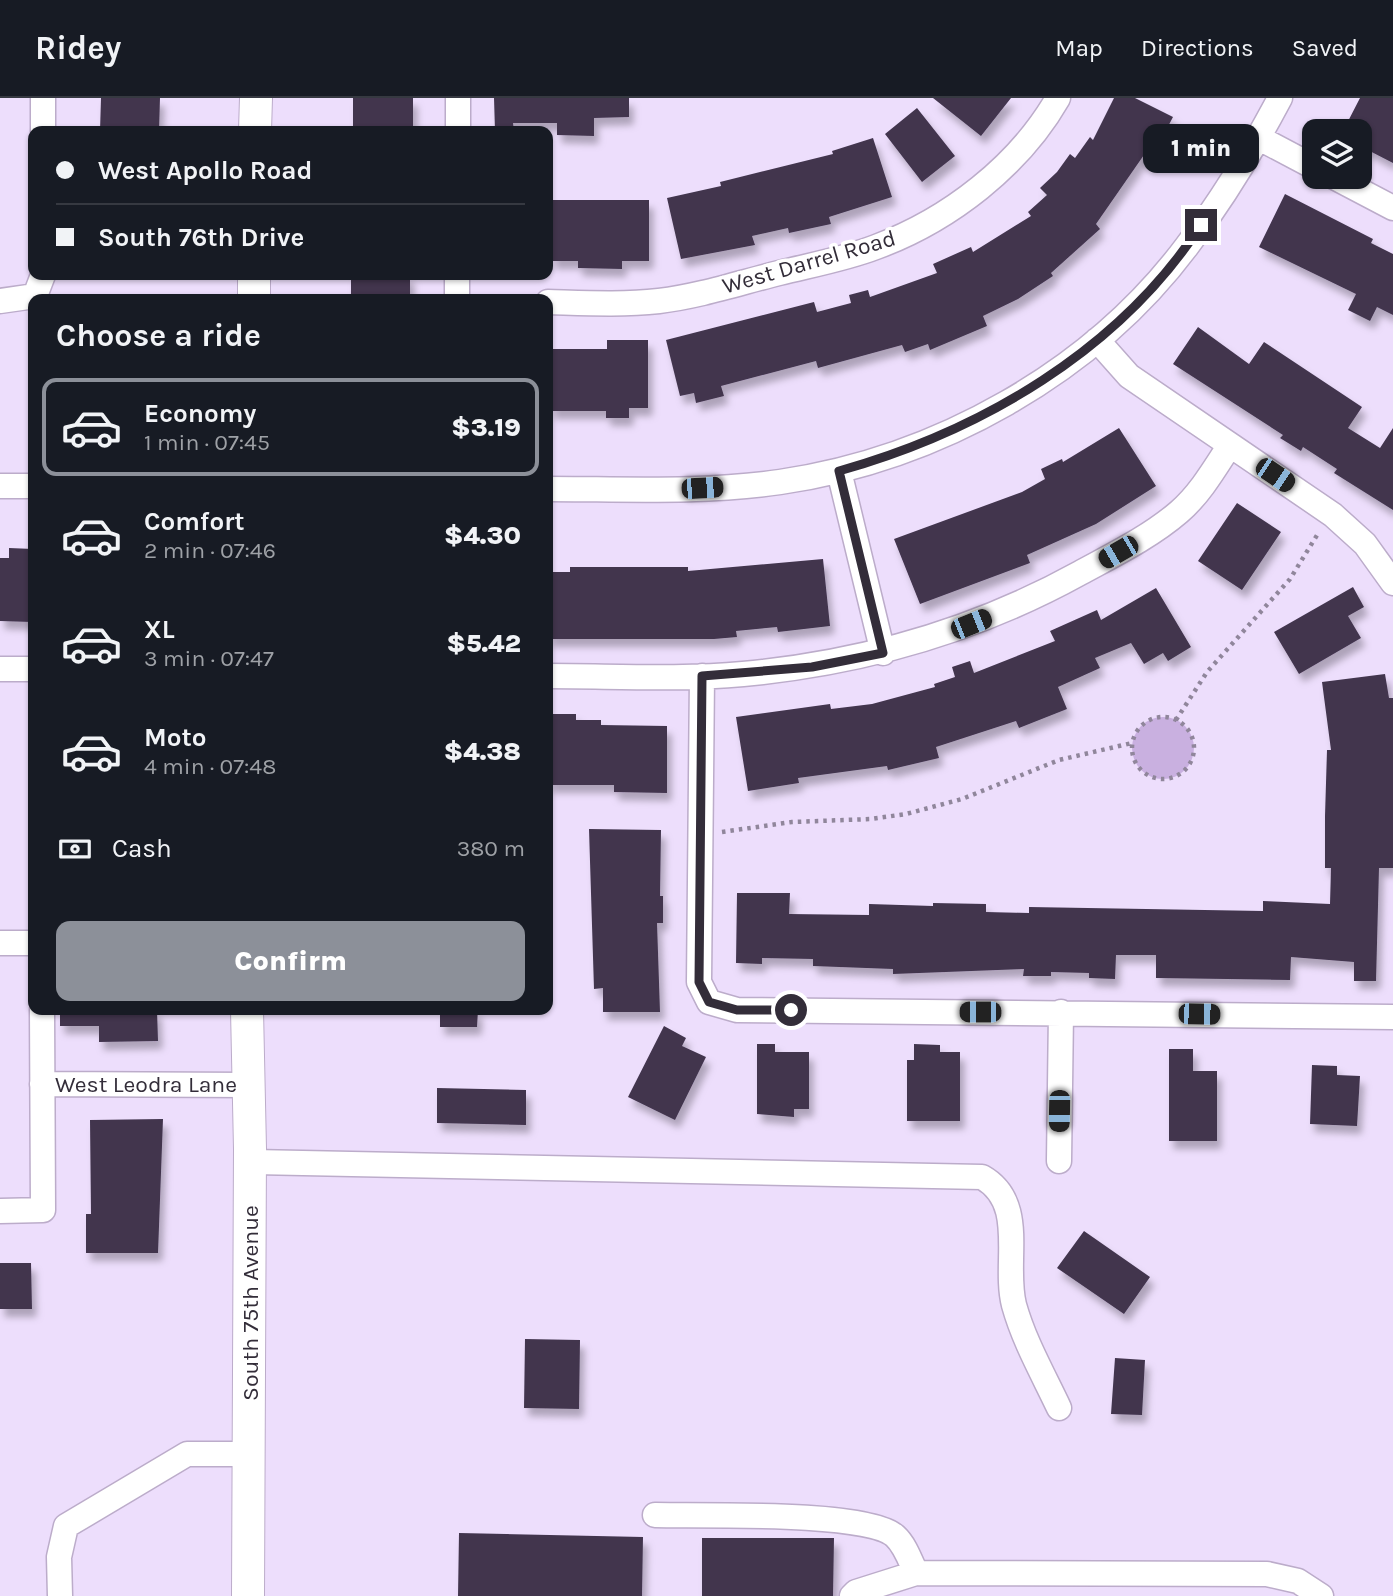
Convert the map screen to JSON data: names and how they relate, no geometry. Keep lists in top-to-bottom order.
{
  "streets": {
    "main road": ["South 75th Avenue"],
    "street": ["West Darrel Road", "West Leodra Lane"]
  },
  "crossings": [
    ["West Leodra Lane", "South 75th Avenue"]
  ],
  "page": {
    "header": "Ridey",
    "nav": ["Map", "Directions", "Saved"],
    "bubble": "1 min",
    "banner": ["West Apollo Road", "South 76th Drive"],
    "heading": "Choose a ride",
    "list": [
      {
        "name": "Economy",
        "note": "1 min · 07:45",
        "value": "$3.19"
      },
      {
        "name": "Comfort",
        "note": "2 min · 07:46",
        "value": "$4.30"
      },
      {
        "name": "XL",
        "note": "3 min · 07:47",
        "value": "$5.42"
      },
      {
        "name": "Moto",
        "note": "4 min · 07:48",
        "value": "$4.38"
      }
    ],
    "pay": ["Cash", "380 m"],
    "buttons": "Confirm"
  }
}
